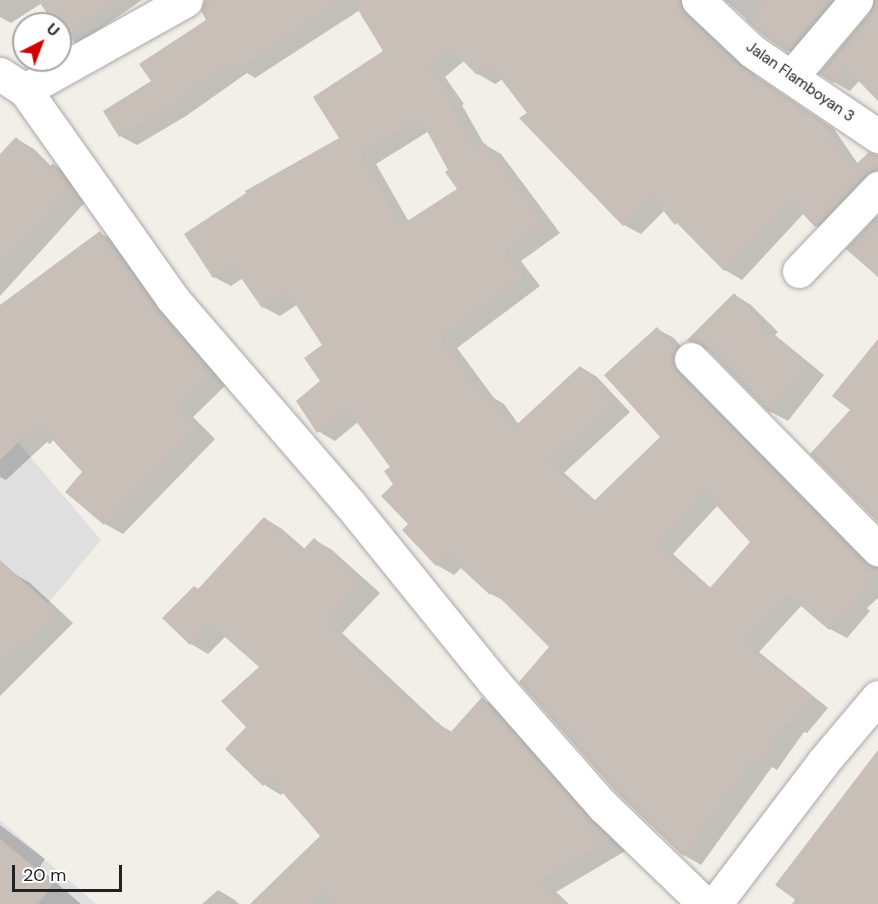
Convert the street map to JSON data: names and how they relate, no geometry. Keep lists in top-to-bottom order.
{
  "streets": {
    "street": ["Jalan Flamboyan 3"]
  },
  "scale_bar": "20 m",
  "north": "top right"
}
